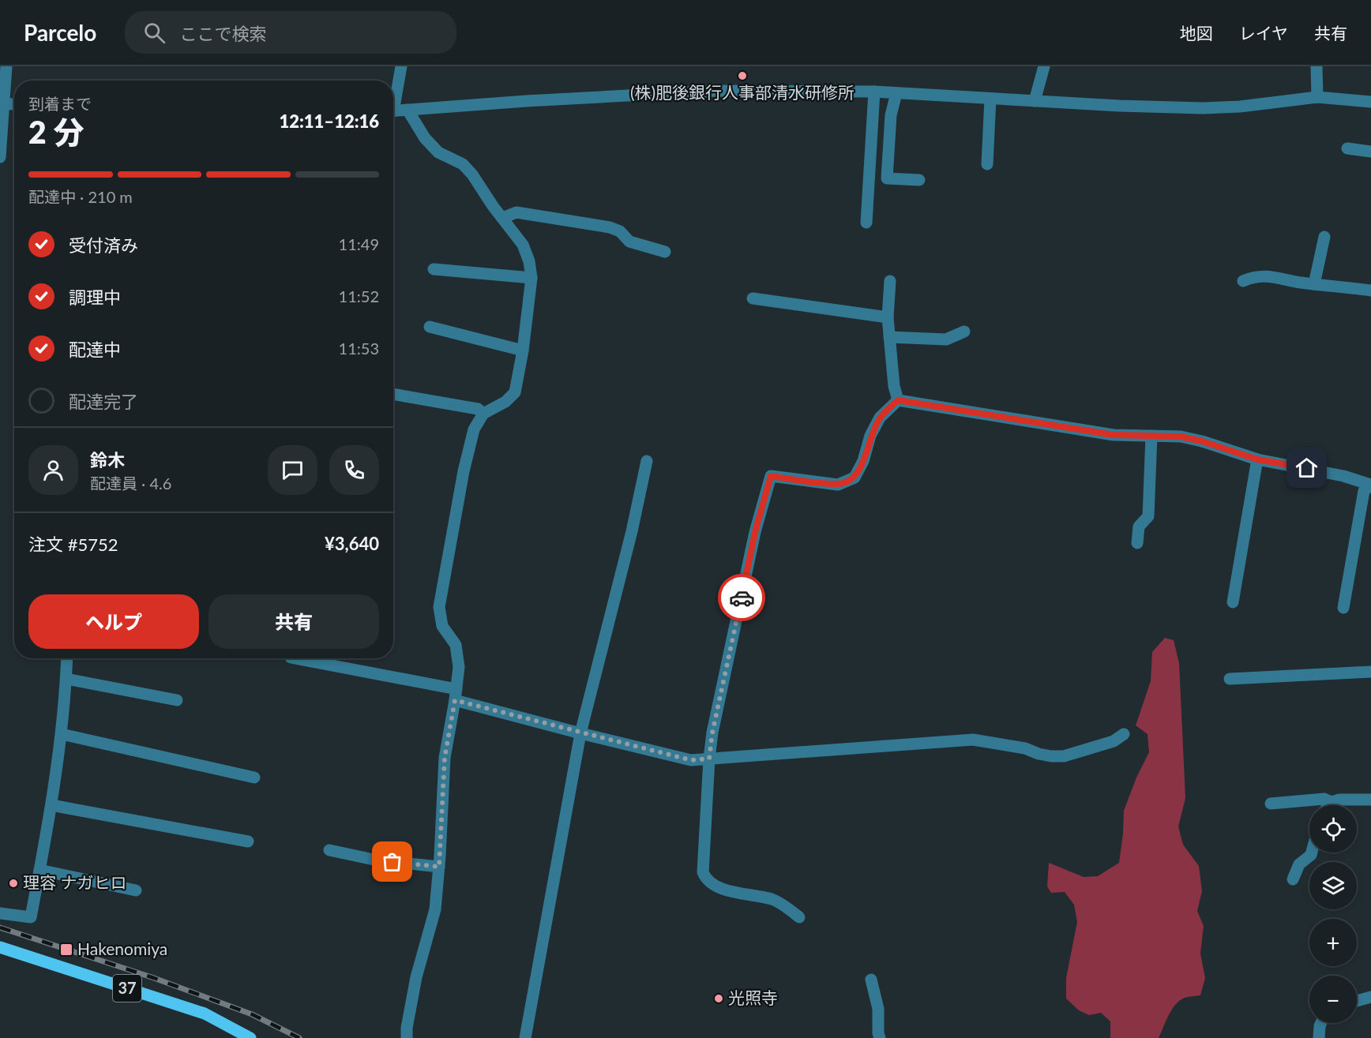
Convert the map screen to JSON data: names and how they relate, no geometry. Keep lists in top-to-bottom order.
{
  "streets": {
    "main road": ["37"]
  },
  "places": {
    "other": ["(株)肥後銀行人事部清水研修所", "理容 ナガヒロ", "光照寺"],
    "transit": ["Hakenomiya"]
  },
  "page": {
    "header": "Parcelo",
    "search": "ここで検索",
    "nav": ["地図", "レイヤ", "共有"],
    "heading": ["2 分", "到着まで", "12:11–12:16"],
    "panel": [
      "鈴木",
      "配達員 · 4.6",
      "注文 #5752",
      "¥3,640"
    ],
    "bar": "配達中 · 210 m",
    "list": [
      ["受付済み", "11:49"],
      ["調理中", "11:52"],
      ["配達中", "11:53"],
      "配達完了"
    ],
    "buttons": ["ヘルプ", "共有"],
    "map_buttons": ["+", "−"]
  }
}
